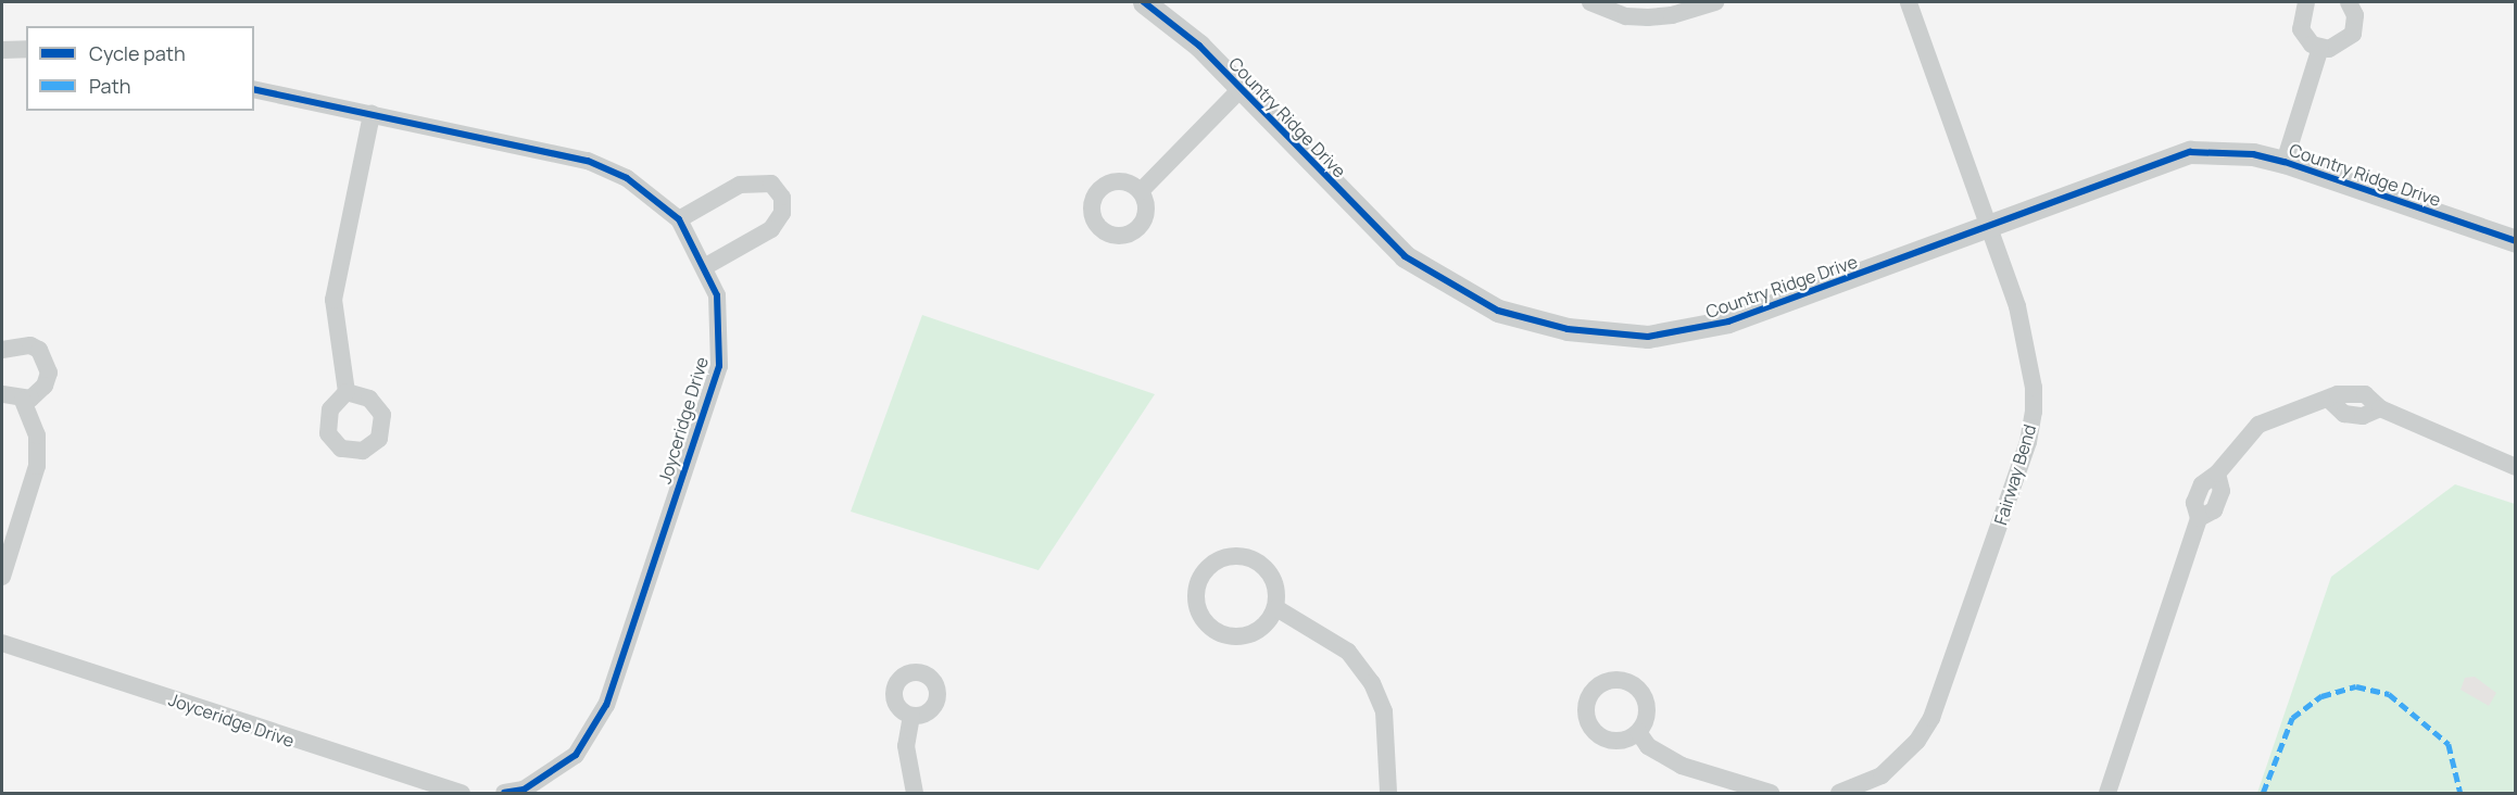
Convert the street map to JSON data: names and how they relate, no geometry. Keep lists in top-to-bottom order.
{
  "streets": {
    "street": ["Country Ridge Drive", "Joyceridge Drive", "Fairway Bend"]
  },
  "crossings": [
    ["Country Ridge Drive", "Fairway Bend"]
  ],
  "legend": ["Cycle path", "Path"]
}
